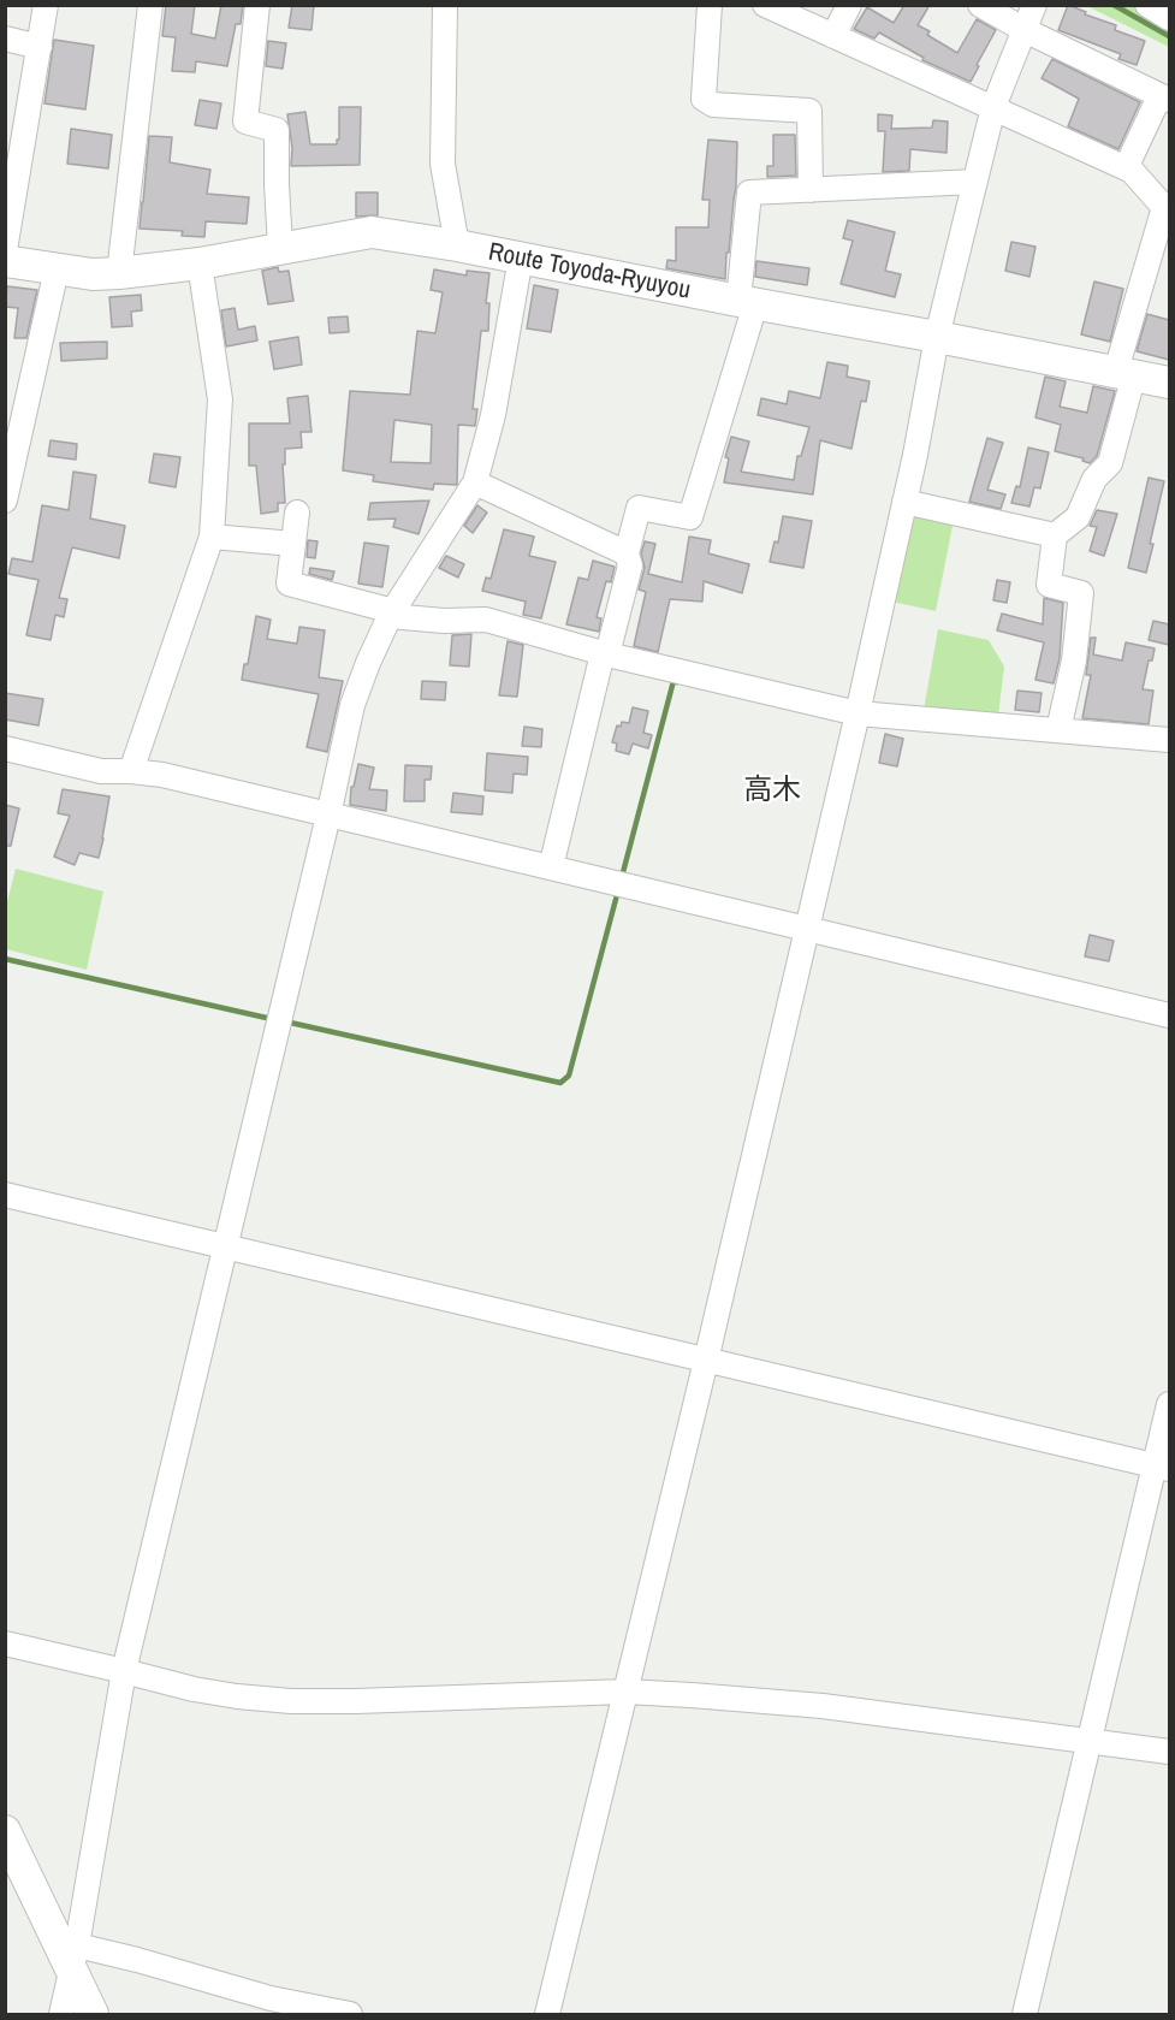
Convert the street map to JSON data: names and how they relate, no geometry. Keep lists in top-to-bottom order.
{
  "streets": {
    "main road": ["Route Toyoda-Ryuyou"]
  },
  "districts": ["高木"]
}
